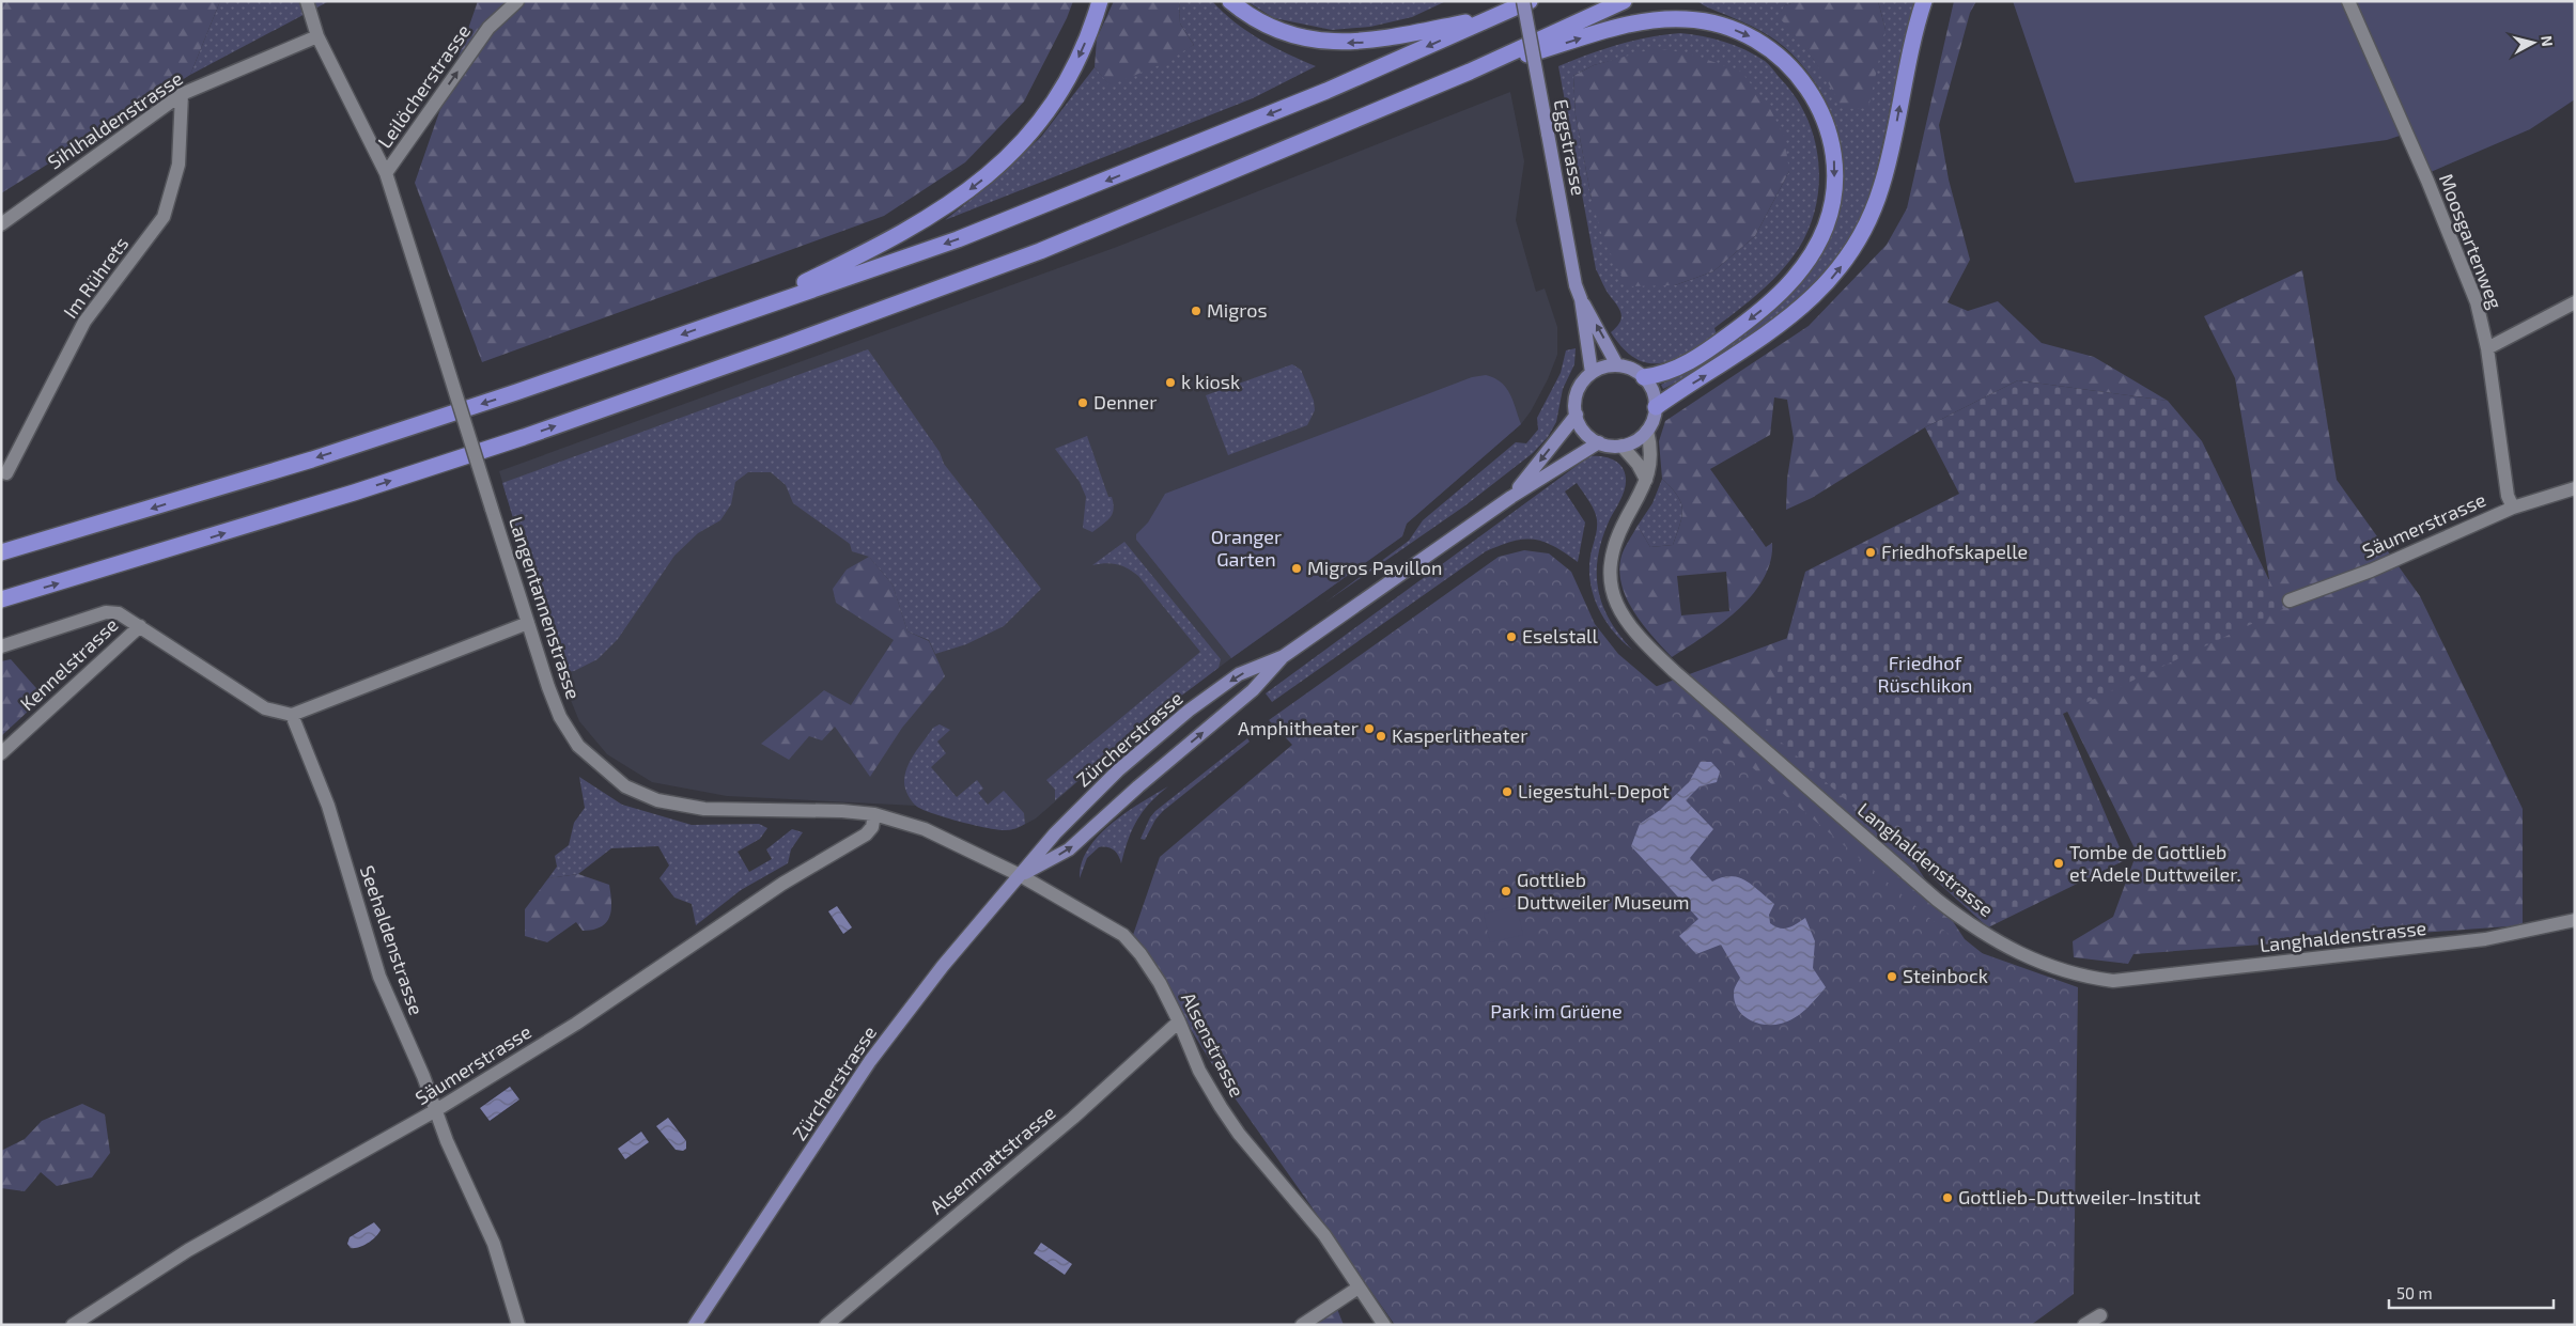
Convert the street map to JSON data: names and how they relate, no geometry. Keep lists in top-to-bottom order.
{
  "streets": {
    "main road": ["Eggstrasse", "Zürcherstrasse"],
    "street": [
      "Leilöcherstrasse",
      "Sihlhaldenstrasse",
      "Moosgartenweg",
      "Im Rührets",
      "Säumerstrasse",
      "Langentannenstrasse",
      "Kennelstrasse",
      "Langhaldenstrasse",
      "Seehaldenstrasse",
      "Alsenstrasse",
      "Alsenmattstrasse"
    ]
  },
  "crossings": [
    ["Leilöcherstrasse", "Langentannenstrasse"],
    ["Sihlhaldenstrasse", "Im Rührets"],
    ["Sihlhaldenstrasse", "Langentannenstrasse"],
    ["Eggstrasse", "Zürcherstrasse"],
    ["Eggstrasse", "Langhaldenstrasse"],
    ["Moosgartenweg", "Säumerstrasse"],
    ["Säumerstrasse", "Langentannenstrasse"],
    ["Säumerstrasse", "Seehaldenstrasse"],
    ["Langentannenstrasse", "Zürcherstrasse"],
    ["Langentannenstrasse", "Alsenstrasse"],
    ["Zürcherstrasse", "Langhaldenstrasse"],
    ["Zürcherstrasse", "Alsenstrasse"],
    ["Alsenstrasse", "Alsenmattstrasse"]
  ],
  "one_way": ["Leilöcherstrasse"],
  "parks": ["Oranger Garten", "Friedhof Rüschlikon", "Park im Grüene"],
  "places": [
    "Migros",
    "k kiosk",
    "Denner",
    "Friedhofskapelle",
    "Migros Pavillon",
    "Eselstall",
    "Amphitheater",
    "Kasperlitheater",
    "Liegestuhl-Depot",
    "Tombe de Gottlieb et Adele Duttweiler.",
    "Gottlieb Duttweiler Museum",
    "Steinbock",
    "Gottlieb-Duttweiler-Institut"
  ],
  "scale_bar": "50 m",
  "north": "right"
}
